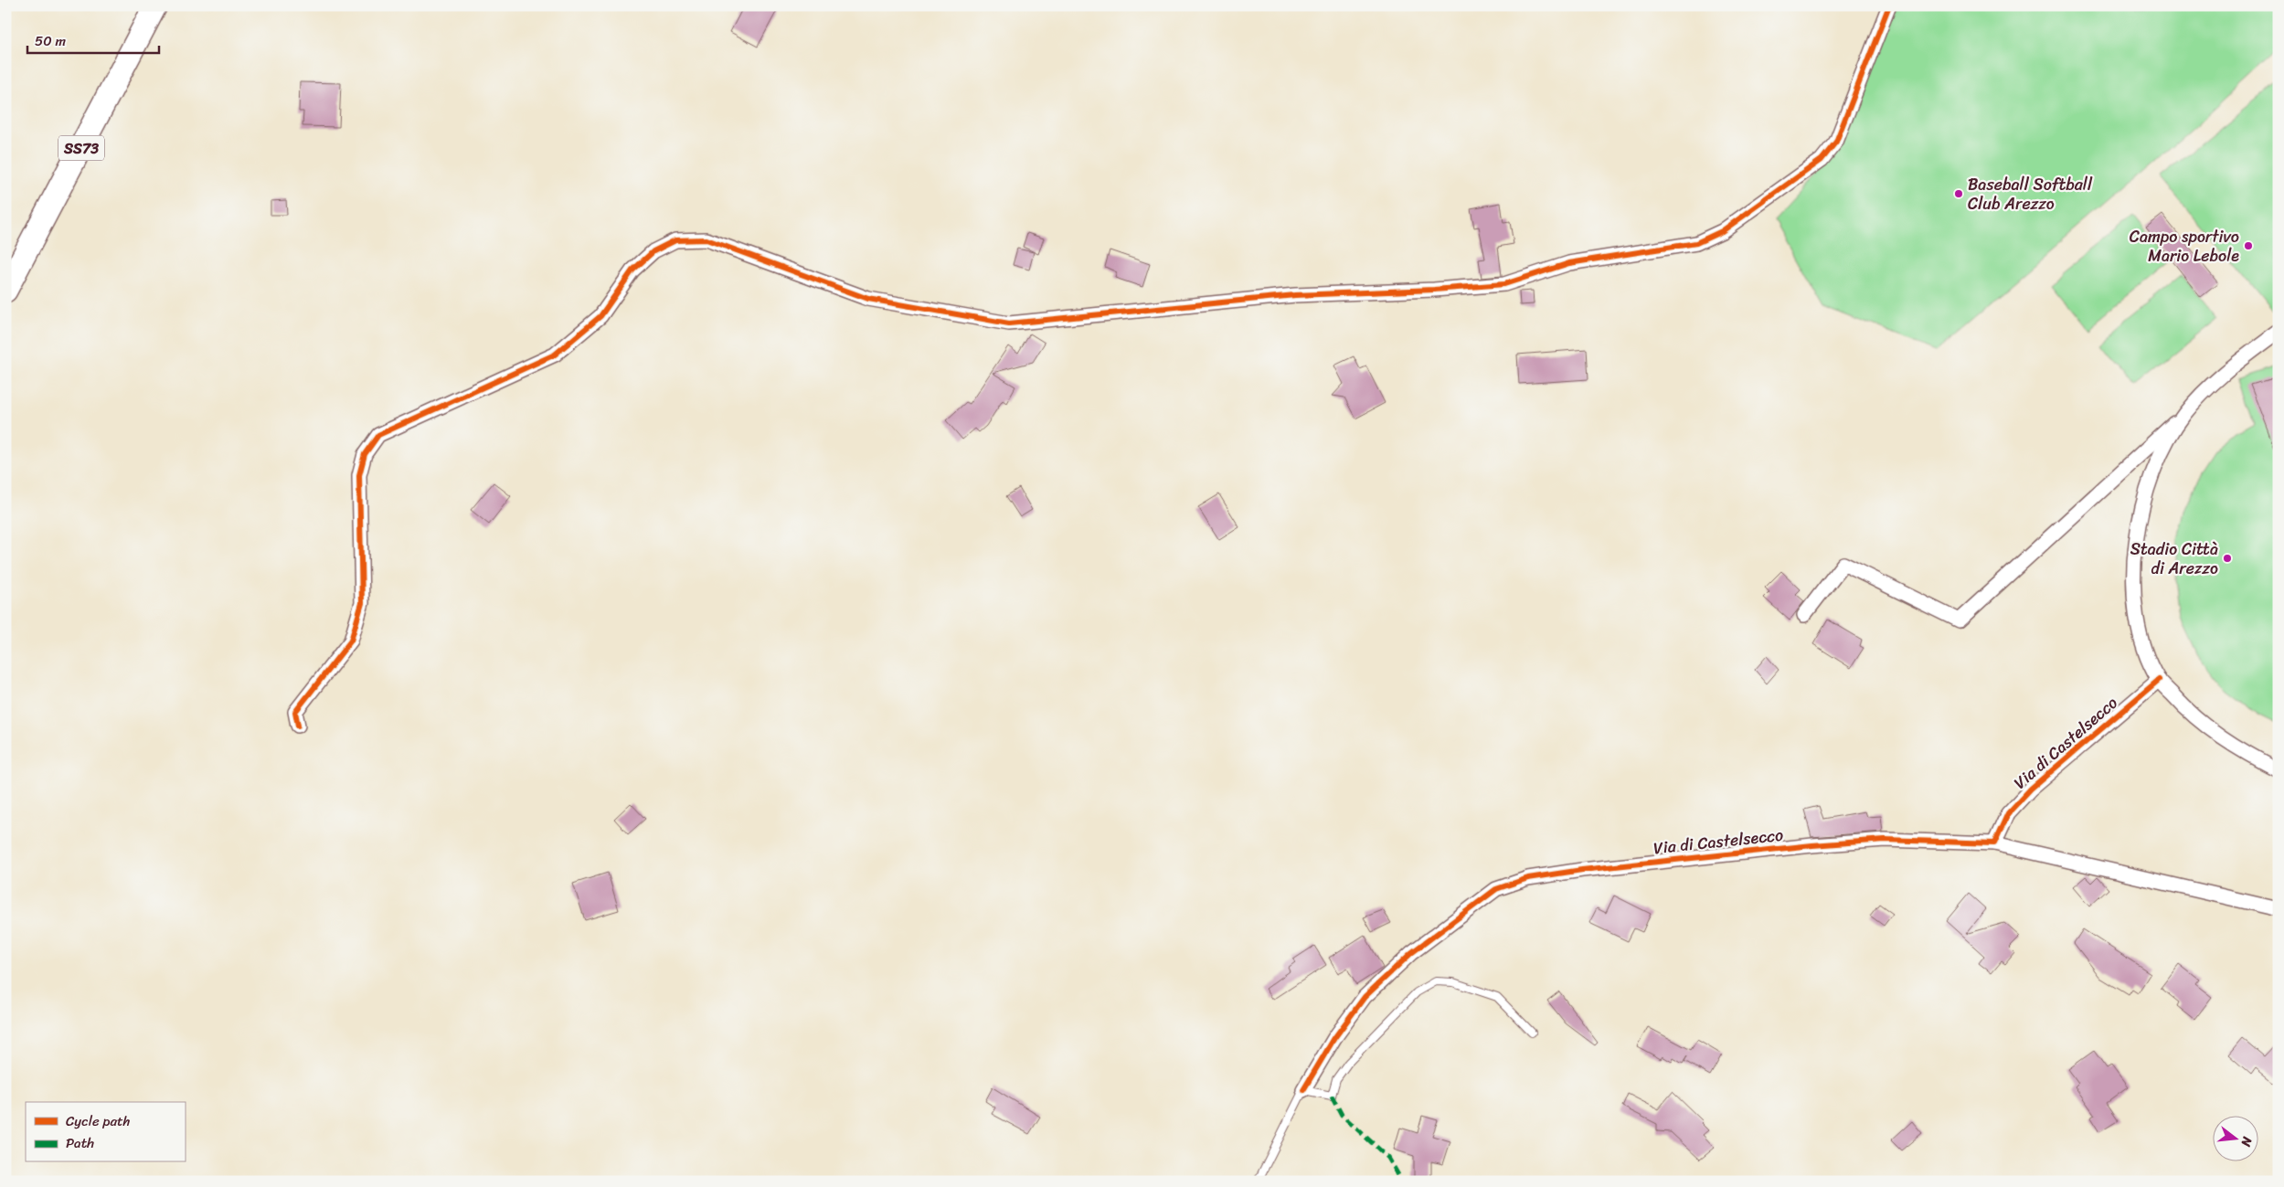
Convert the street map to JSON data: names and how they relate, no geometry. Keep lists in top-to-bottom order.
{
  "streets": {
    "main road": ["SS73"],
    "street": ["Via di Castelsecco"]
  },
  "places": ["Baseball Softball Club Arezzo", "Campo sportivo Mario Lebole", "Stadio Città di Arezzo"],
  "legend": ["Cycle path", "Path"],
  "scale_bar": "50 m",
  "north": "right"
}
